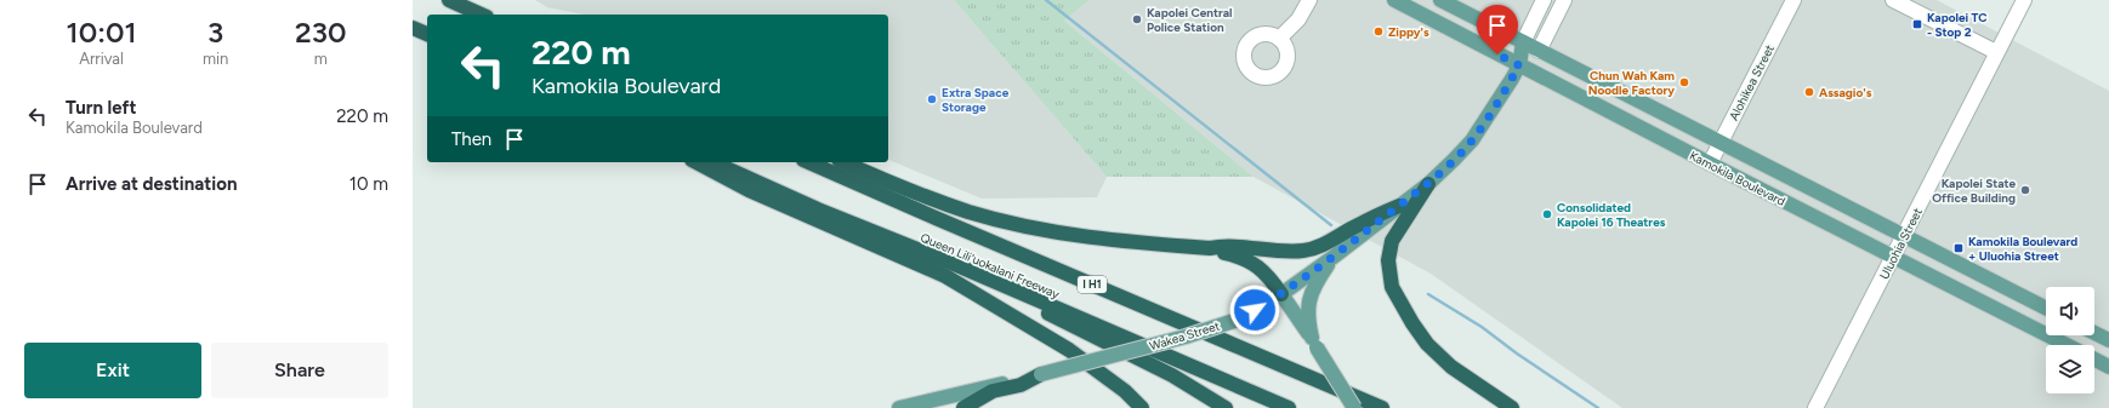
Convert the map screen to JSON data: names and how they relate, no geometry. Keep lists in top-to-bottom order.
{
  "streets": {
    "highway": ["Queen Liliʻuokalani Freeway", "I H1"],
    "main road": ["Kamokila Boulevard", "Wakea Street"],
    "street": ["Alohikea Street", "Uluohia Street"]
  },
  "crossings": [
    ["Alohikea Street", "Kamokila Boulevard"],
    ["Kamokila Boulevard", "Uluohia Street"],
    ["Kamokila Boulevard", "Wakea Street"]
  ],
  "places": {
    "other": [
      "Kapolei Central Police Station",
      "Zippy's",
      "Chun Wah Kam Noodle Factory",
      "Assagio's",
      "Extra Space Storage",
      "Kapolei State Office Building",
      "Consolidated Kapolei 16 Theatres"
    ],
    "transit": ["Kapolei TC - Stop 2", "Kamokila Boulevard + Uluohia Street"]
  },
  "page": {
    "eta": [
      "10:01",
      "Arrival",
      "3",
      "min",
      "230",
      "m"
    ],
    "turn": ["220 m", "Kamokila Boulevard"],
    "list": [
      {
        "name": "Turn left",
        "note": "Kamokila Boulevard",
        "value": "220 m"
      },
      {
        "name": "Arrive at destination",
        "value": "10 m"
      }
    ],
    "then": "Then",
    "buttons": ["Exit", "Share"]
  }
}
